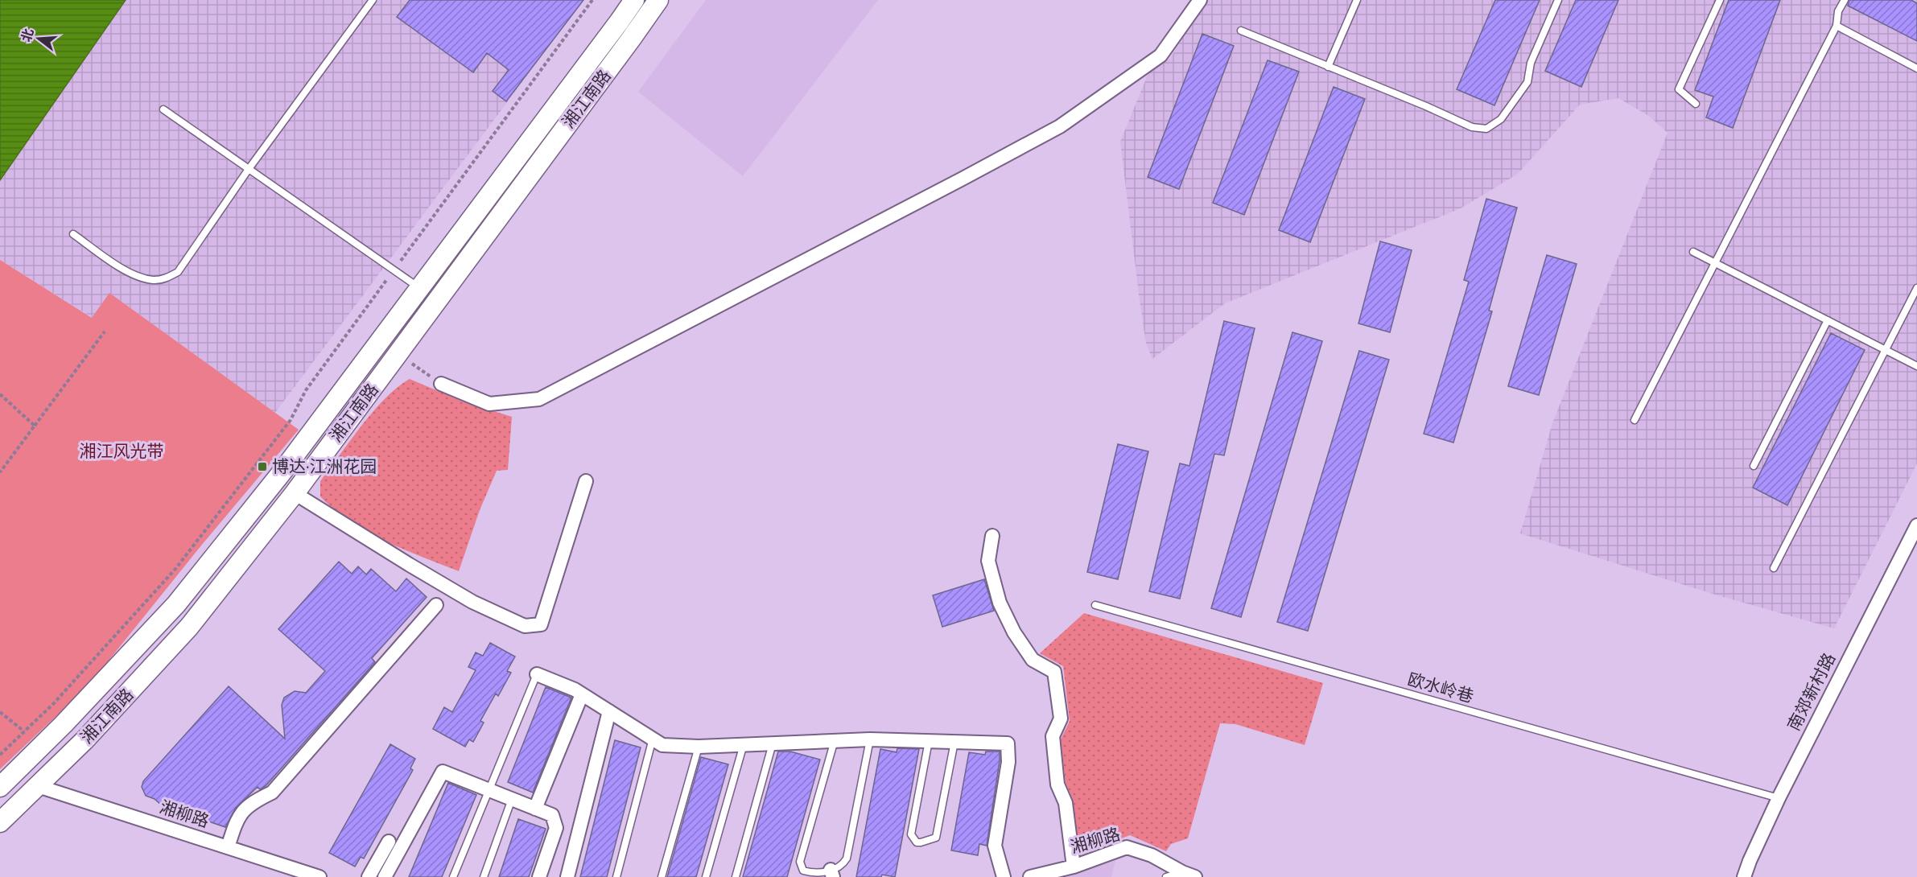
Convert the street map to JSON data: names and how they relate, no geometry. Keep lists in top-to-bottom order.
{
  "streets": {
    "main road": ["湘江南路"],
    "street": ["南郊新村路", "湘柳路"],
    "lane": ["欧水岭巷"]
  },
  "crossings": [
    ["湘江南路", "湘柳路"],
    ["欧水岭巷", "南郊新村路"]
  ],
  "parks": ["湘江风光带"],
  "places": {
    "transit": ["博达·江洲花园"]
  },
  "north": "left"
}
